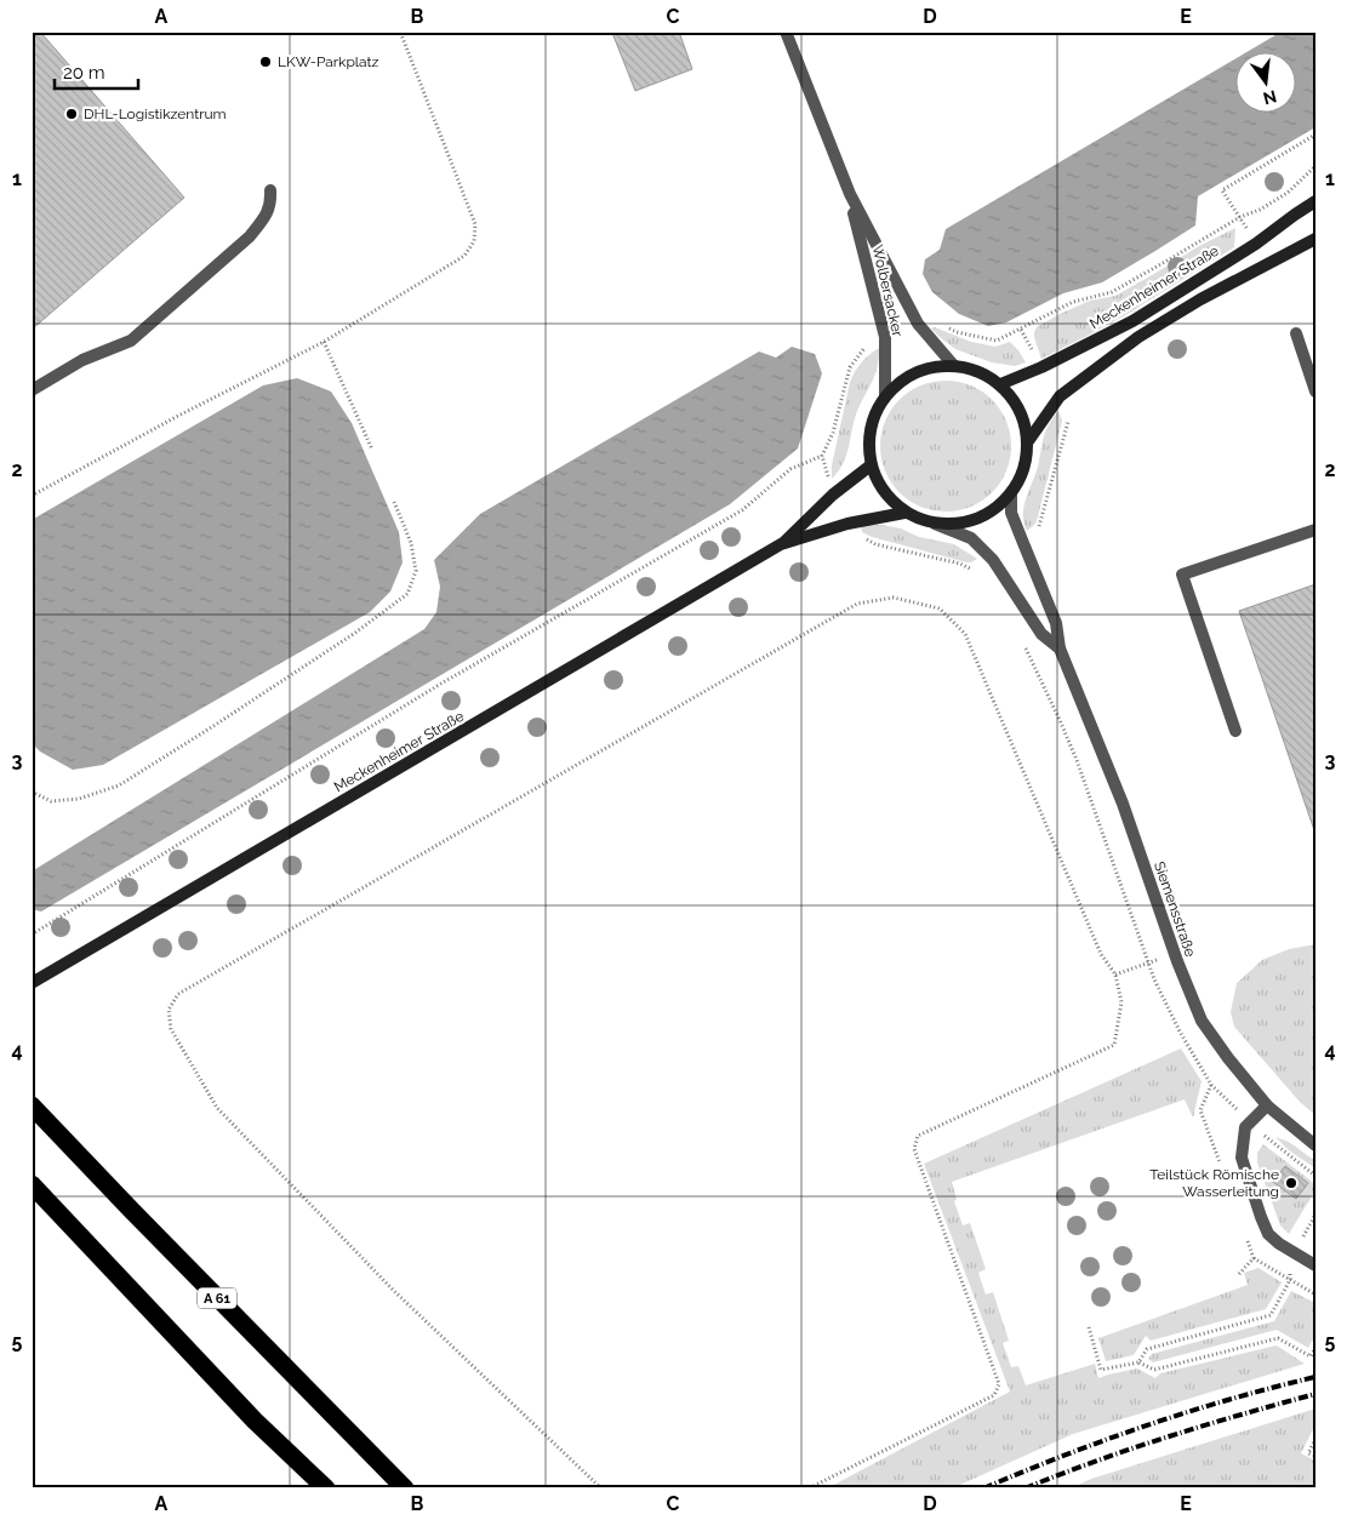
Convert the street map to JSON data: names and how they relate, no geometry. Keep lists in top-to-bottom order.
{
  "streets": {
    "highway": ["A 61"],
    "main road": ["Meckenheimer Straße"],
    "street": ["Wolbersacker", "Siemensstraße"]
  },
  "crossings": [
    ["Meckenheimer Straße", "Wolbersacker"]
  ],
  "places": ["LKW-Parkplatz", "DHL-Logistikzentrum", "Teilstück Römische Wasserleitung"],
  "scale_bar": "20 m",
  "north": "bottom",
  "grid": {
    "columns": [
      "A",
      "B",
      "C",
      "D",
      "E"
    ],
    "rows": [
      "1",
      "2",
      "3",
      "4",
      "5"
    ]
  }
}
